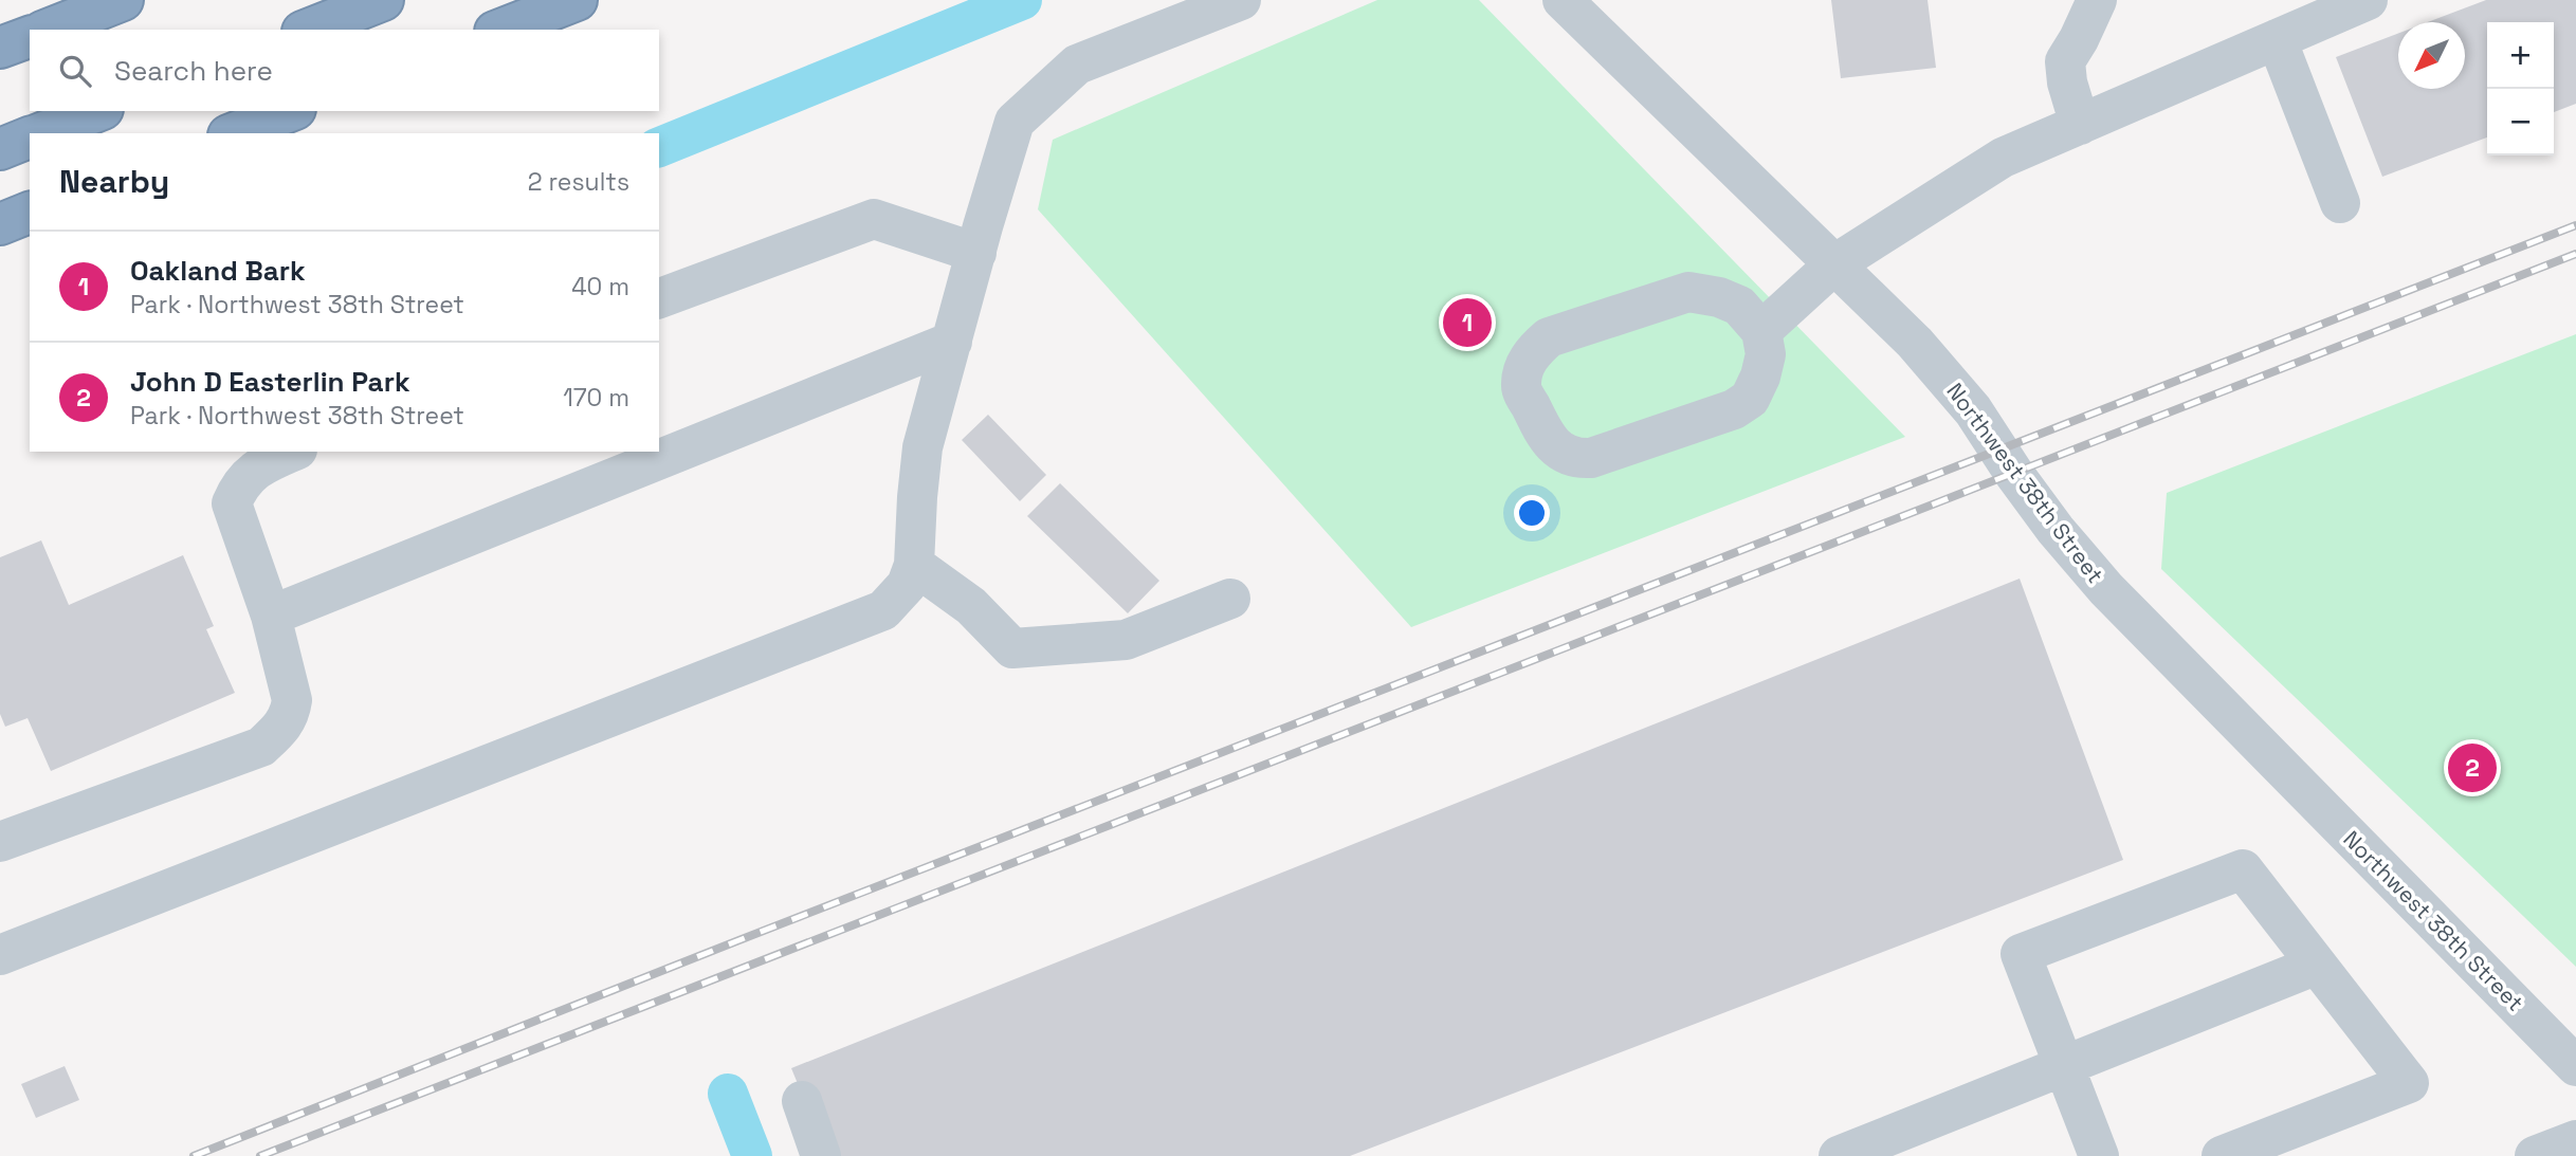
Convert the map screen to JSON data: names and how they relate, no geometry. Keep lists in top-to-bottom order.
{
  "streets": {
    "street": ["Northwest 38th Street"]
  },
  "north": "bottom left",
  "page": {
    "map_buttons": ["+", "−"],
    "search": "Search here",
    "heading": ["Nearby", "2 results"],
    "list": [
      {
        "mark": "1",
        "name": "Oakland Bark",
        "note": "Park · Northwest 38th Street",
        "value": "40 m"
      },
      {
        "mark": "2",
        "name": "John D Easterlin Park",
        "note": "Park · Northwest 38th Street",
        "value": "170 m"
      }
    ],
    "pins": ["1", "2"]
  }
}
